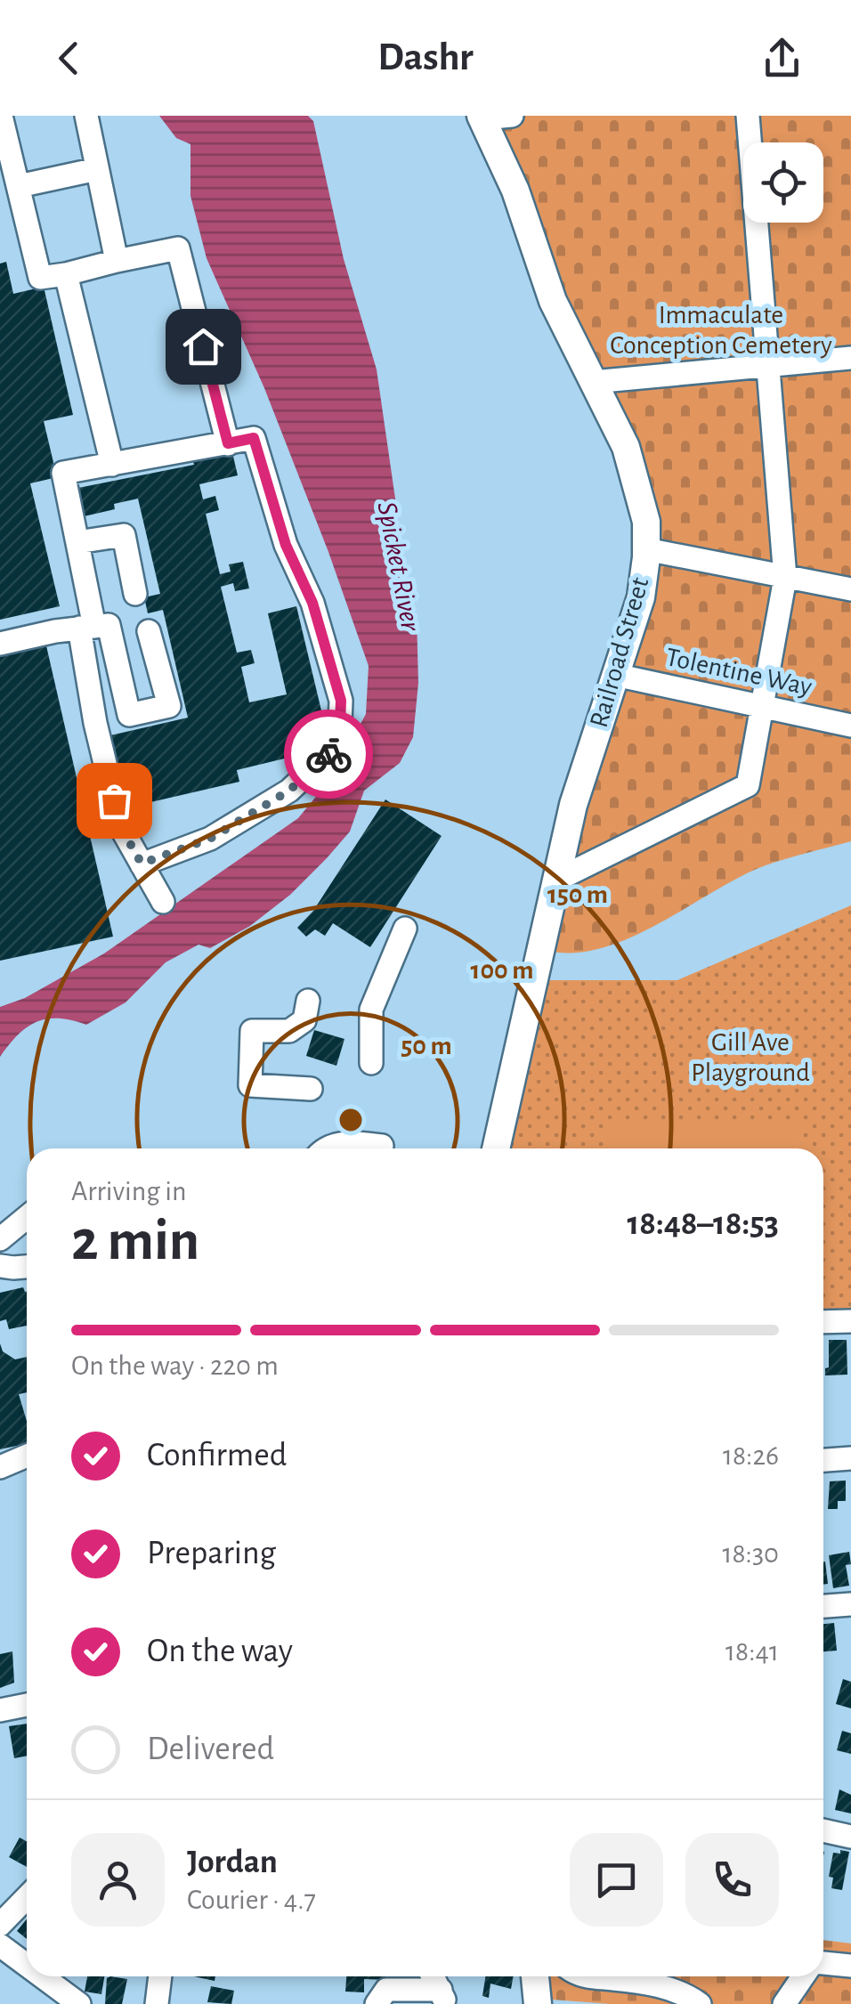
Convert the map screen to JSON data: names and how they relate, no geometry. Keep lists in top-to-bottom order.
{
  "streets": {
    "main road": ["Railroad Street"],
    "street": ["Tolentine Way"]
  },
  "crossings": [
    ["Railroad Street", "Tolentine Way"]
  ],
  "water": ["Spicket River"],
  "parks": ["Immaculate Conception Cemetery", "Gill Ave Playground"],
  "page": {
    "header": "Dashr",
    "heading": ["2 min", "Arriving in", "18:48–18:53"],
    "panel": ["Jordan", "Courier · 4.7"],
    "bar": "On the way · 220 m",
    "list": [
      ["Confirmed", "18:26"],
      ["Preparing", "18:30"],
      ["On the way", "18:41"],
      "Delivered"
    ]
  },
  "rings": ["150 m", "100 m", "50 m"]
}
